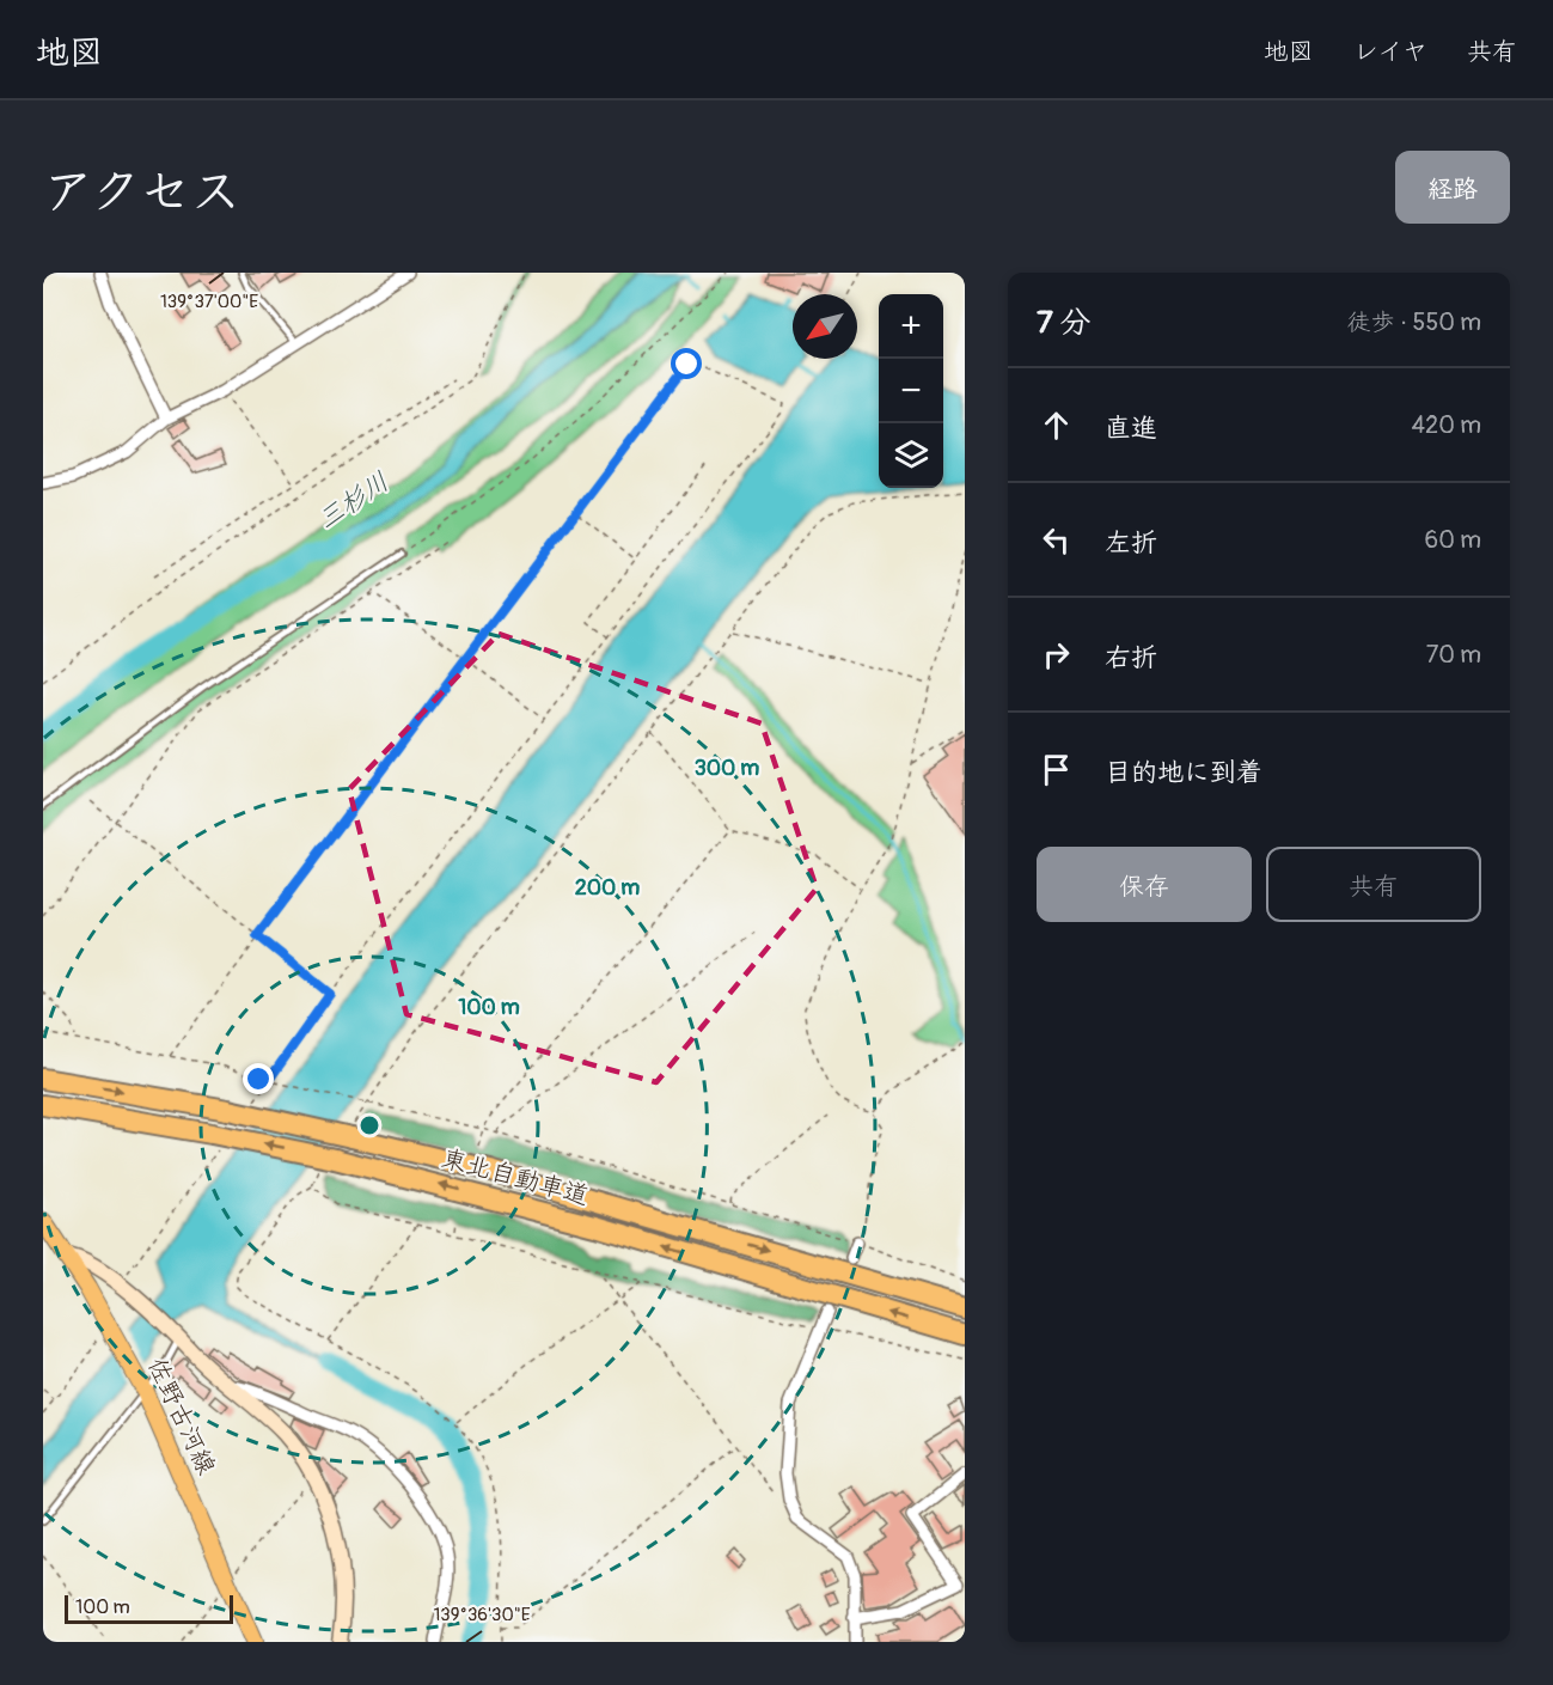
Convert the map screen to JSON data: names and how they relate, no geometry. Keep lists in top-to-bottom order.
{
  "streets": {
    "highway": ["東北自動車道"],
    "main road": ["佐野古河線"]
  },
  "water": ["三杉川"],
  "scale_bar": "100 m",
  "north": "bottom left",
  "page": {
    "header": "地図",
    "nav": ["地図", "レイヤ", "共有"],
    "title": "アクセス",
    "buttons": [
      "経路",
      ["保存", "共有"]
    ],
    "heading": ["7 分", "徒歩 · 550 m"],
    "map_buttons": ["+", "−"],
    "list": [
      ["直進", "420 m"],
      ["左折", "60 m"],
      ["右折", "70 m"],
      "目的地に到着"
    ],
    "scale": "100 m"
  },
  "coordinates": ["139°37'00\"E", "139°36'30\"E"],
  "rings": ["300 m", "200 m", "100 m"]
}
